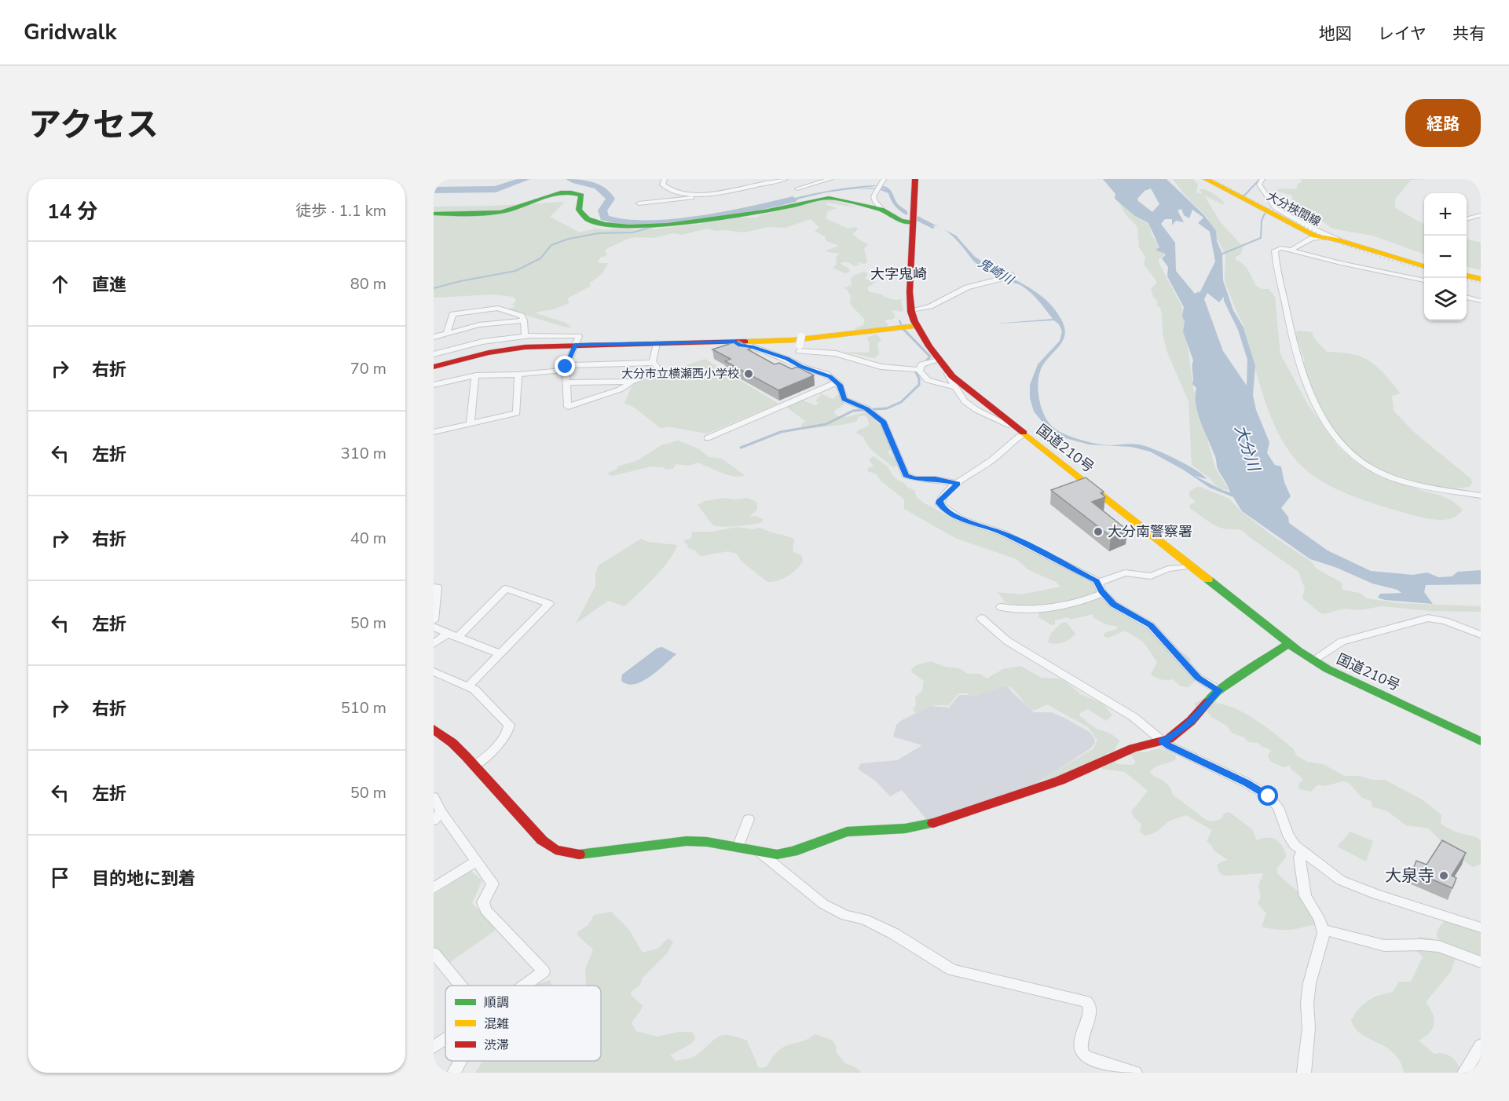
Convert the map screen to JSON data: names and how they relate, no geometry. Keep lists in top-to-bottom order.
{
  "streets": {
    "main road": ["大分挾間線", "国道210号"]
  },
  "districts": ["大字鬼崎"],
  "water": ["鬼崎川", "大分川"],
  "places": ["大分市立横瀬西小学校", "大分南警察署", "大泉寺"],
  "legend": ["順調", "混雑", "渋滞"],
  "page": {
    "header": "Gridwalk",
    "nav": ["地図", "レイヤ", "共有"],
    "title": "アクセス",
    "buttons": "経路",
    "heading": ["14 分", "徒歩 · 1.1 km"],
    "map_buttons": ["+", "−"],
    "list": [
      ["直進", "80 m"],
      ["右折", "70 m"],
      ["左折", "310 m"],
      ["右折", "40 m"],
      ["左折", "50 m"],
      ["右折", "510 m"],
      ["左折", "50 m"],
      "目的地に到着"
    ]
  }
}
